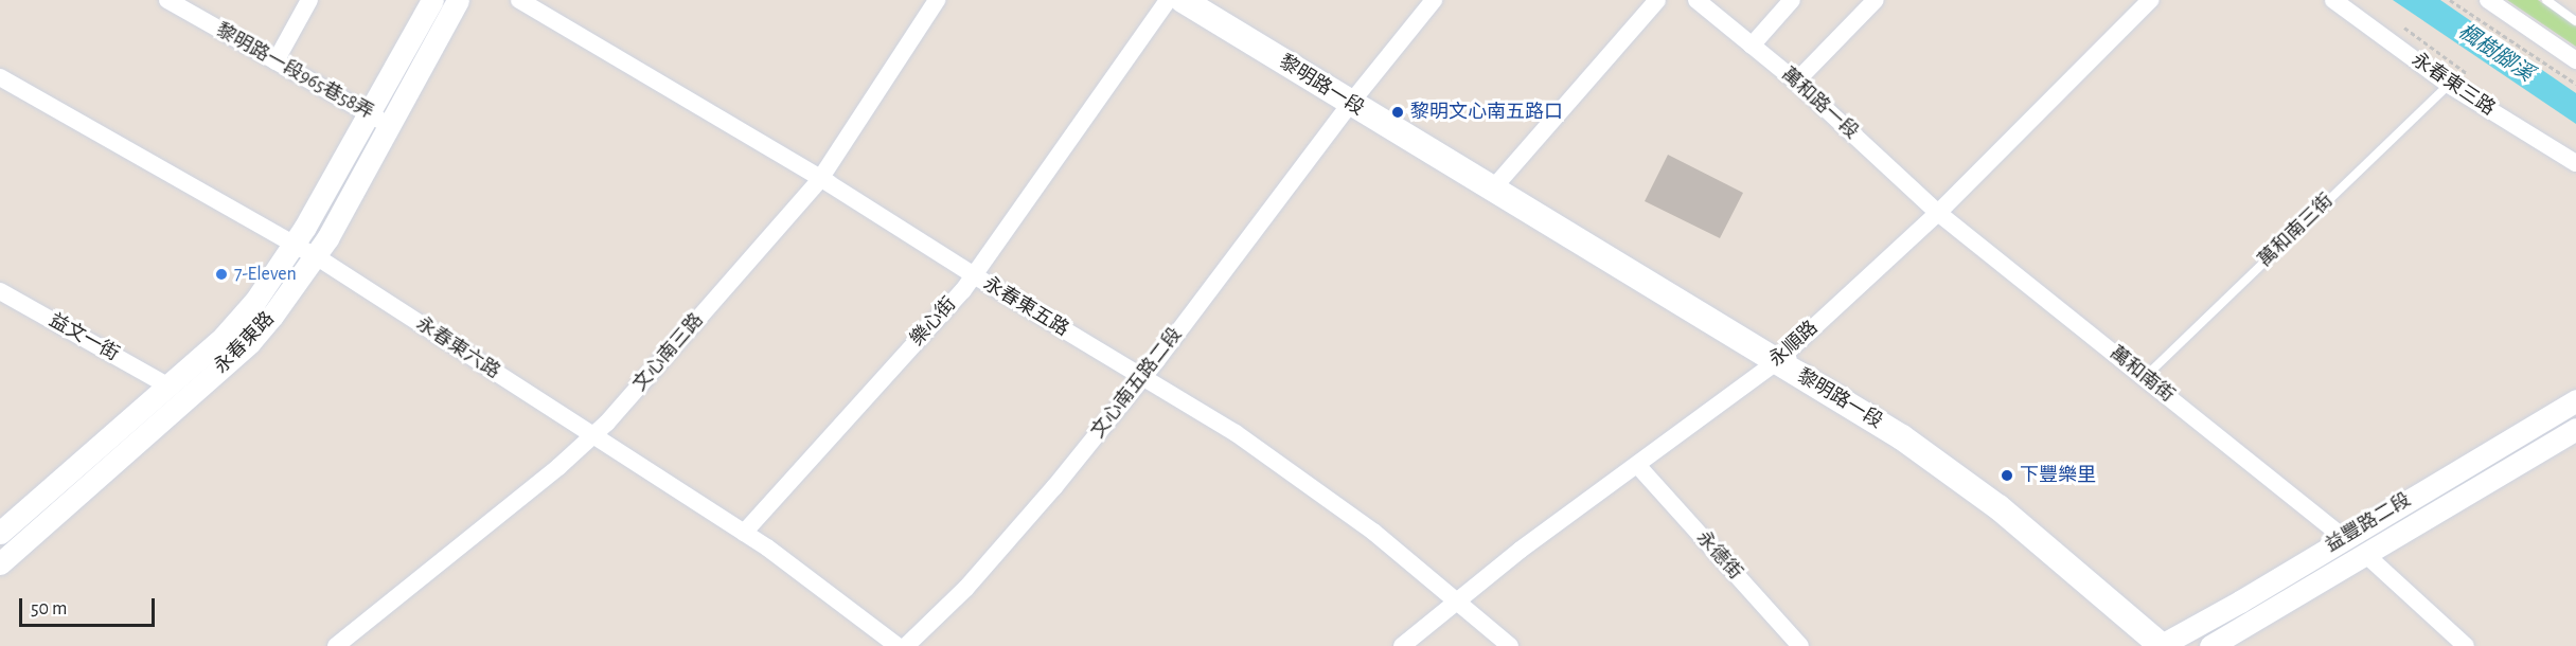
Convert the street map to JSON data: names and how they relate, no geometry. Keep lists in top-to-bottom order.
{
  "streets": {
    "main road": ["黎明路一段"],
    "street": [
      "黎明路一段965巷58弄",
      "永春東三路",
      "萬和路一段",
      "永春東五路",
      "樂心街",
      "益文一街",
      "永春東路",
      "永順路",
      "永春東六路",
      "文心南三路",
      "萬和南街",
      "文心南五路二段",
      "益豐路二段",
      "永德街"
    ],
    "lane": ["萬和南三街"]
  },
  "crossings": [
    ["黎明路一段965巷58弄", "永春東路"],
    ["永春東三路", "萬和南三街"],
    ["黎明路一段", "永順路"],
    ["黎明路一段", "文心南五路二段"],
    ["黎明路一段", "益豐路二段"],
    ["萬和路一段", "永順路"],
    ["萬和路一段", "萬和南街"],
    ["萬和南三街", "萬和南街"],
    ["永春東五路", "樂心街"],
    ["永春東五路", "永順路"],
    ["永春東五路", "文心南三路"],
    ["永春東五路", "文心南五路二段"],
    ["樂心街", "永春東六路"],
    ["益文一街", "永春東路"],
    ["永春東路", "永春東六路"],
    ["永順路", "萬和南街"],
    ["永順路", "永德街"],
    ["永春東六路", "文心南三路"],
    ["萬和南街", "益豐路二段"]
  ],
  "water": ["楓樹腳溪"],
  "places": ["黎明文心南五路口", "7-Eleven", "下豐樂里"],
  "scale_bar": "50 m"
}
